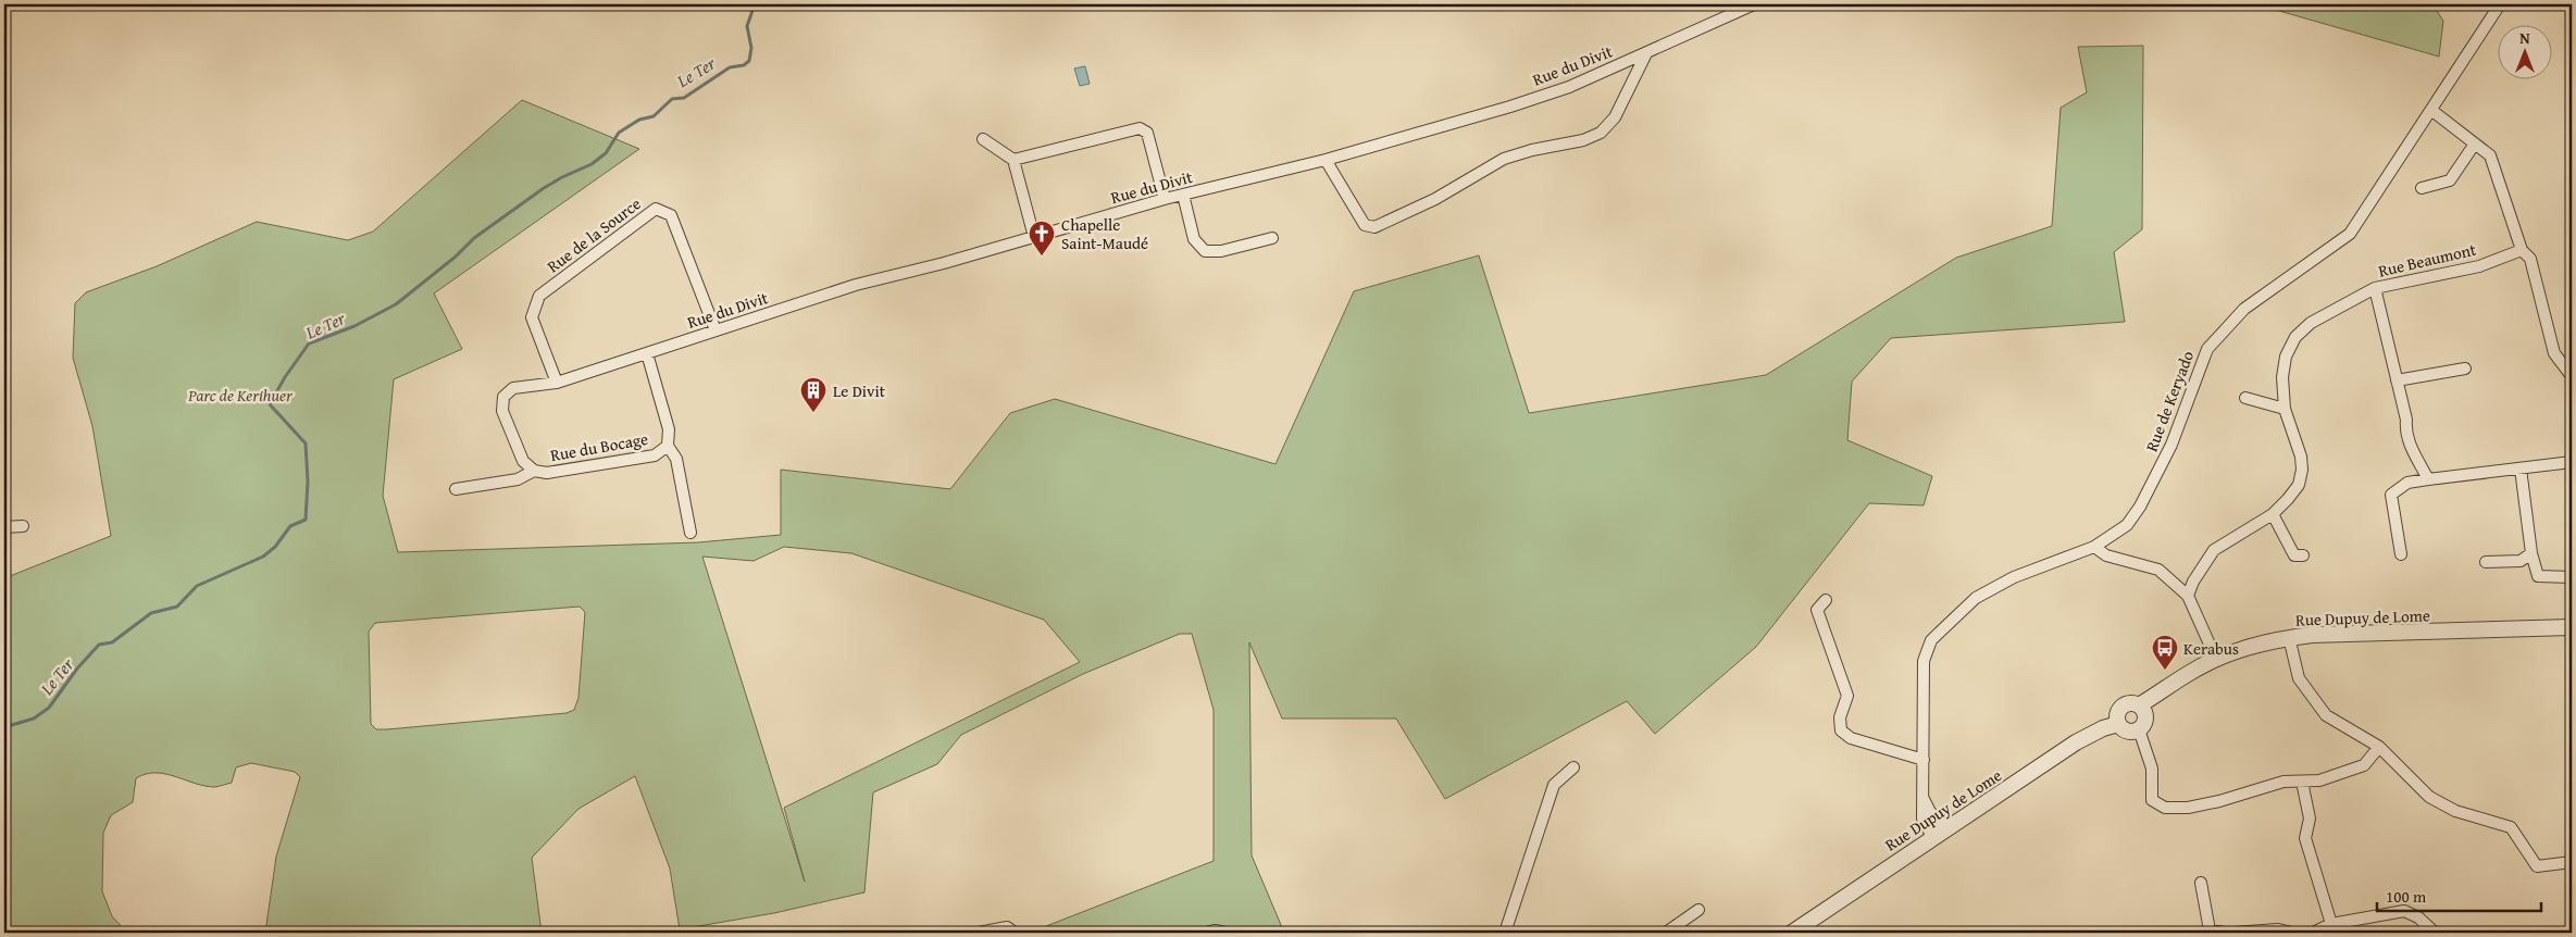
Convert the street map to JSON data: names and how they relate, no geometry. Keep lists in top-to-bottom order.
{
  "streets": {
    "street": [
      "Rue du Divit",
      "Rue de la Source",
      "Rue Beaumont",
      "Rue de Keryado",
      "Rue du Bocage",
      "Rue Dupuy de Lome"
    ]
  },
  "crossings": [
    ["Rue du Divit", "Rue de la Source"],
    ["Rue du Divit", "Rue du Bocage"],
    ["Rue de Keryado", "Rue Dupuy de Lome"]
  ],
  "water": ["Le Ter"],
  "parks": ["Parc de Kerihuer"],
  "places": {
    "church": ["Chapelle Saint-Maudé"],
    "building": ["Le Divit"],
    "bus stop": ["Kerabus"]
  },
  "scale_bar": "100 m",
  "north": "top"
}
